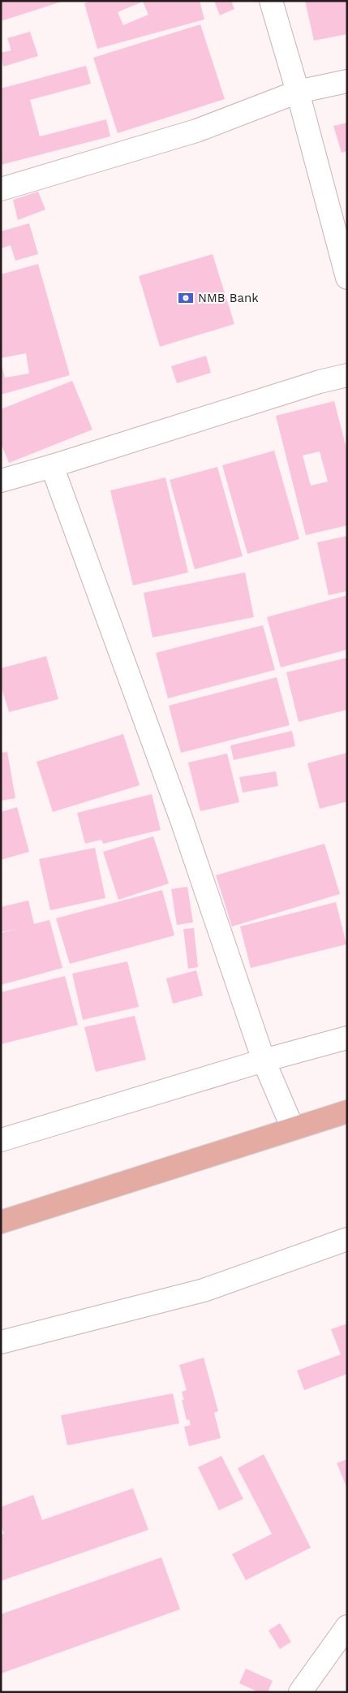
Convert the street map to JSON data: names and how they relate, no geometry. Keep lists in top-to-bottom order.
{
  "places": {
    "bank": ["NMB Bank"]
  }
}
